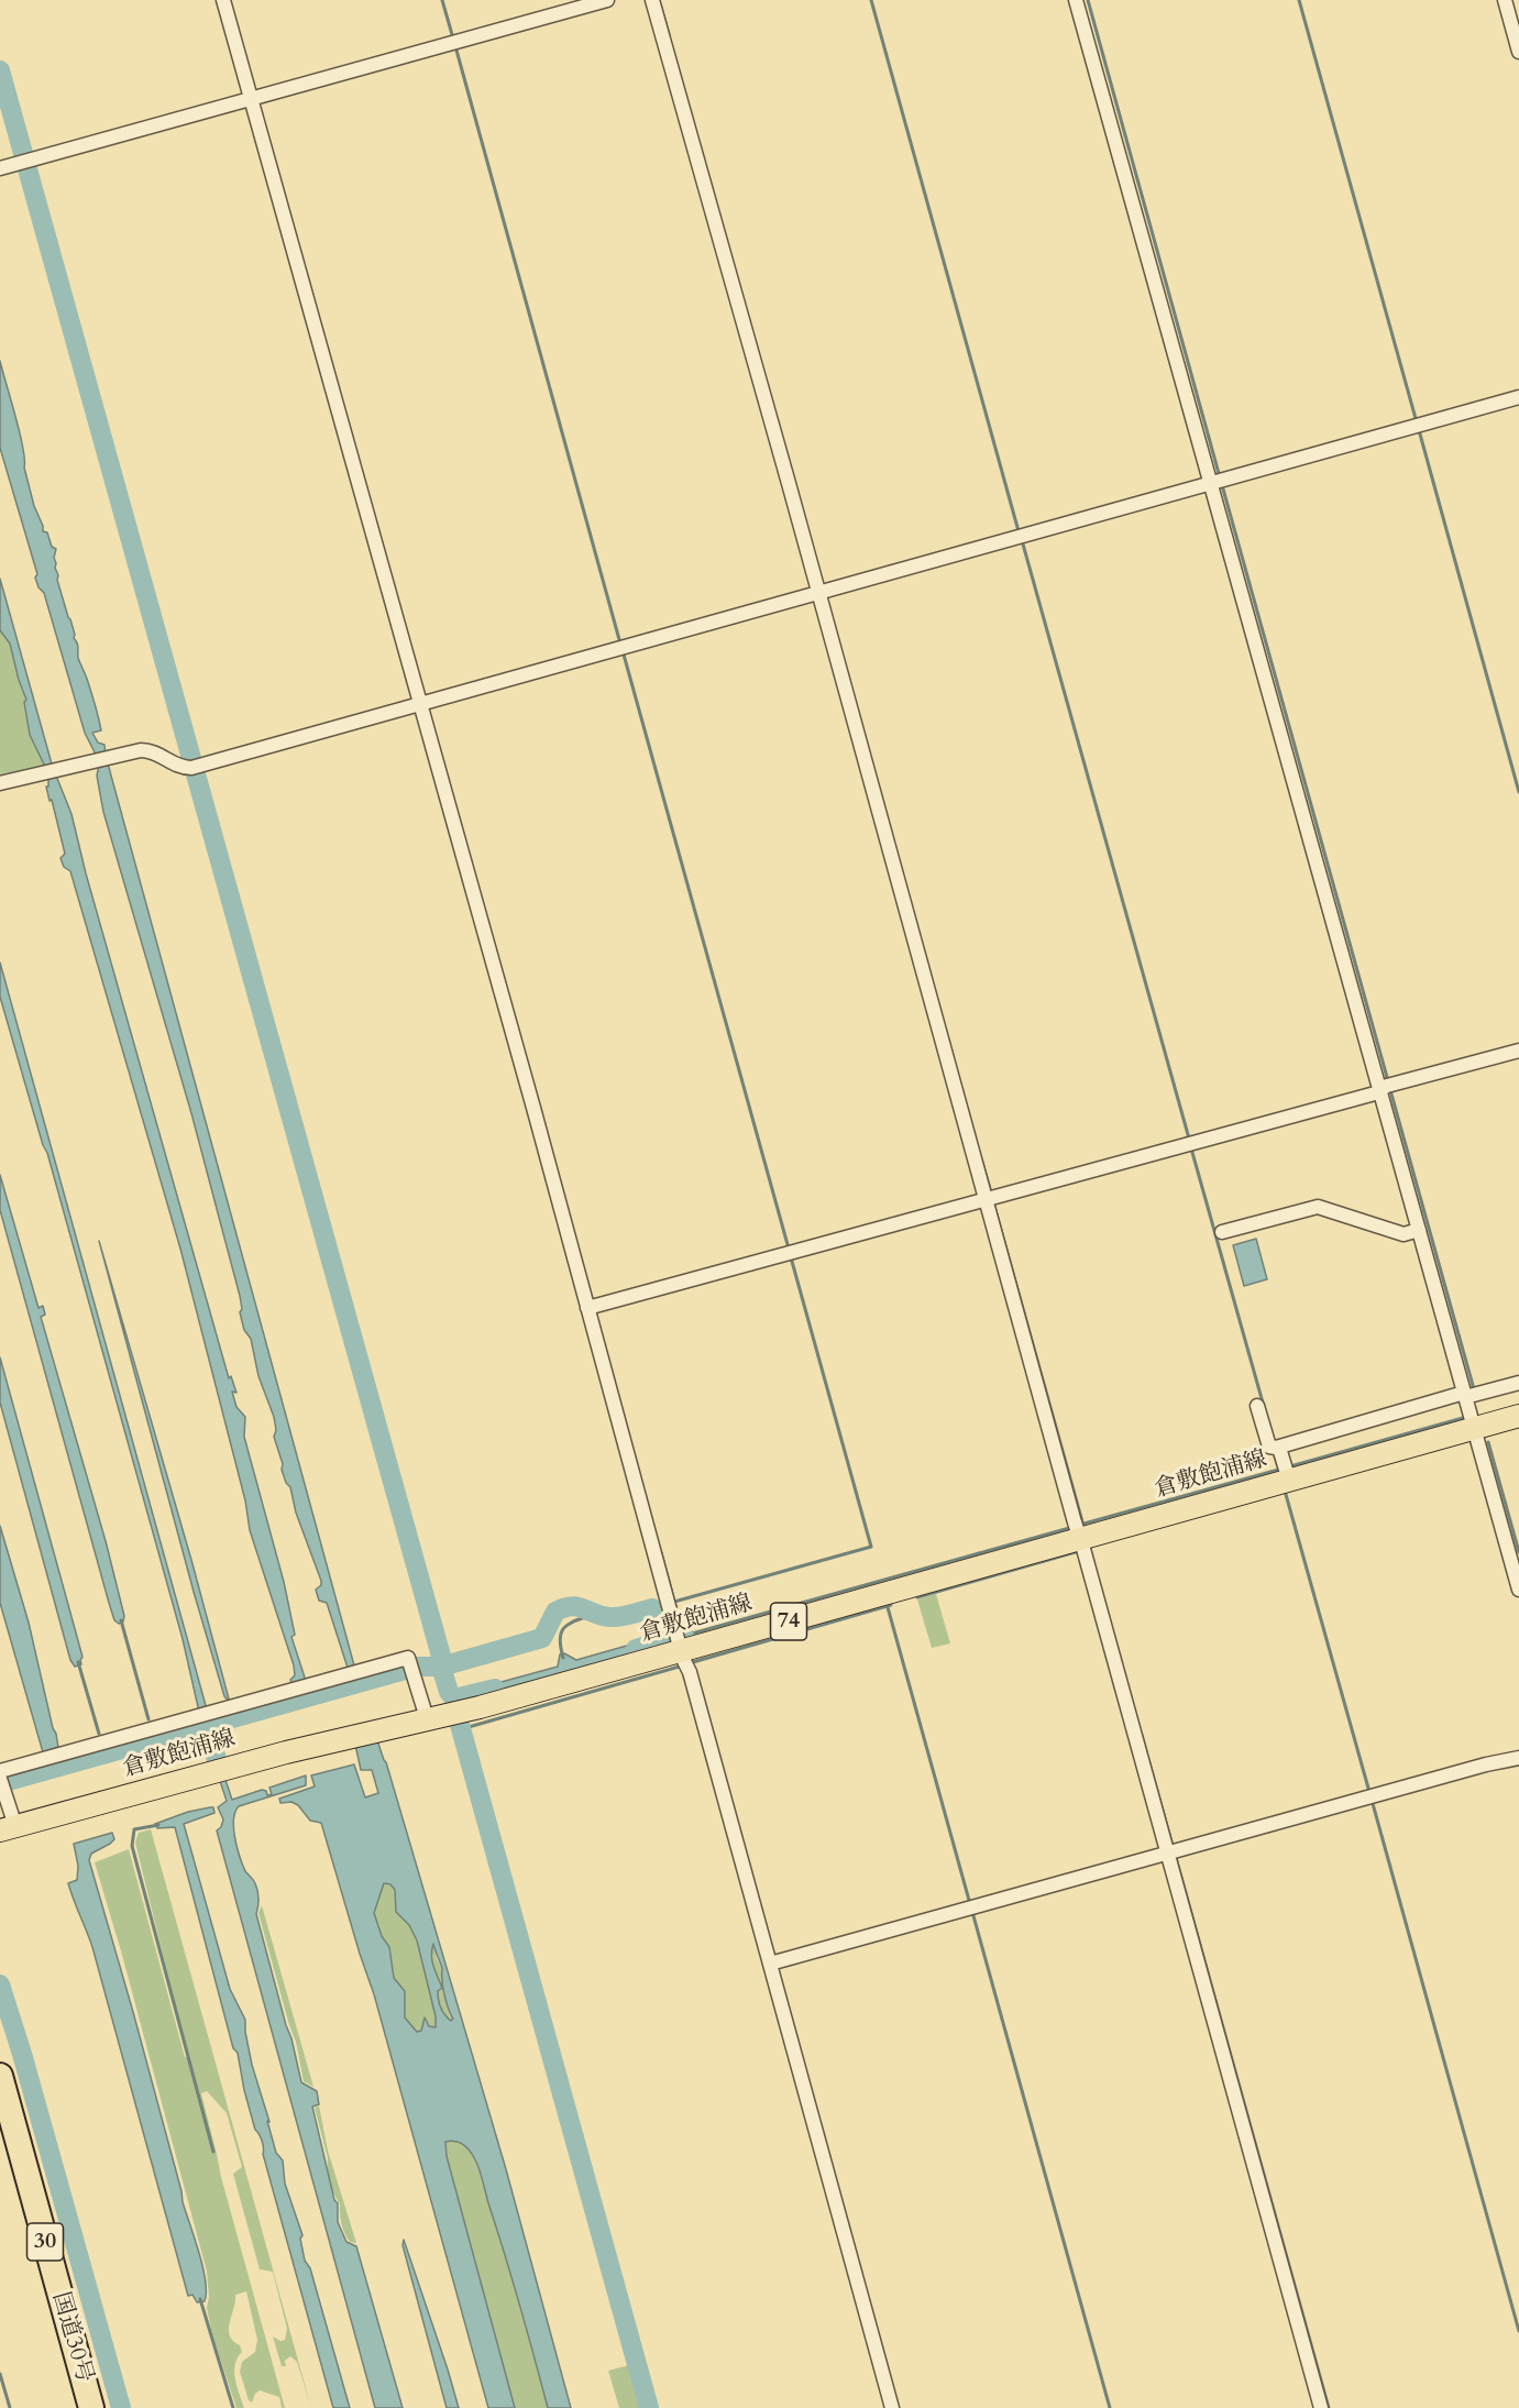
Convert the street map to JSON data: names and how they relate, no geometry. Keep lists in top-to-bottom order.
{
  "streets": {
    "highway": ["30", "国道30号"],
    "main road": ["倉敷飽浦線", "74"]
  }
}
